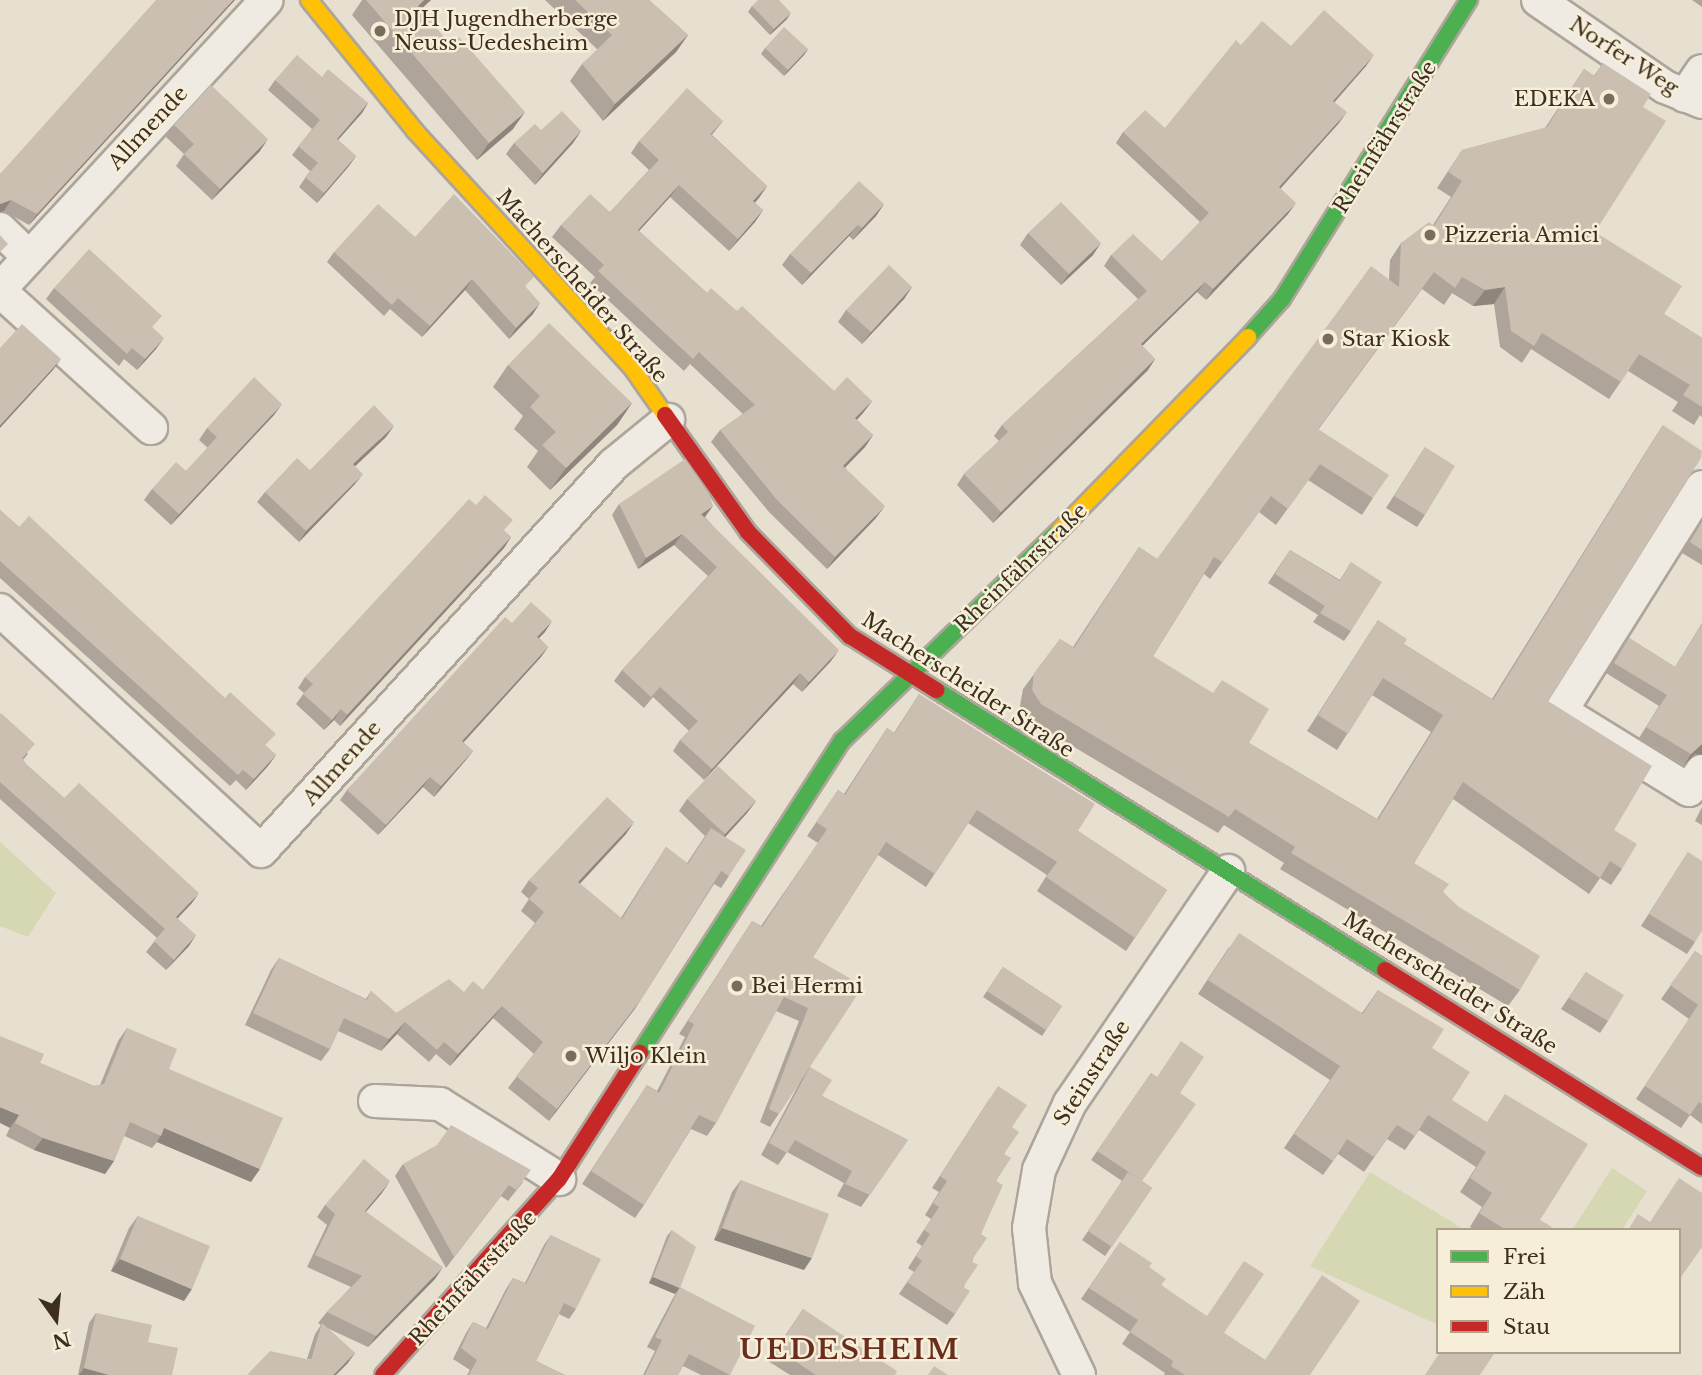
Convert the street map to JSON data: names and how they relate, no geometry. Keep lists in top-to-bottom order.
{
  "streets": {
    "street": [
      "Norfer Weg",
      "Allmende",
      "Rheinfährstraße",
      "Macherscheider Straße",
      "Steinstraße"
    ]
  },
  "crossings": [
    ["Allmende", "Macherscheider Straße"],
    ["Rheinfährstraße", "Macherscheider Straße"],
    ["Macherscheider Straße", "Steinstraße"]
  ],
  "districts": ["UEDESHEIM"],
  "places": [
    "DJH Jugendherberge Neuss-Uedesheim",
    "EDEKA",
    "Pizzeria Amici",
    "Star Kiosk",
    "Bei Hermi",
    "Wiljo Klein"
  ],
  "legend": ["Frei", "Zäh", "Stau"],
  "north": "bottom"
}
